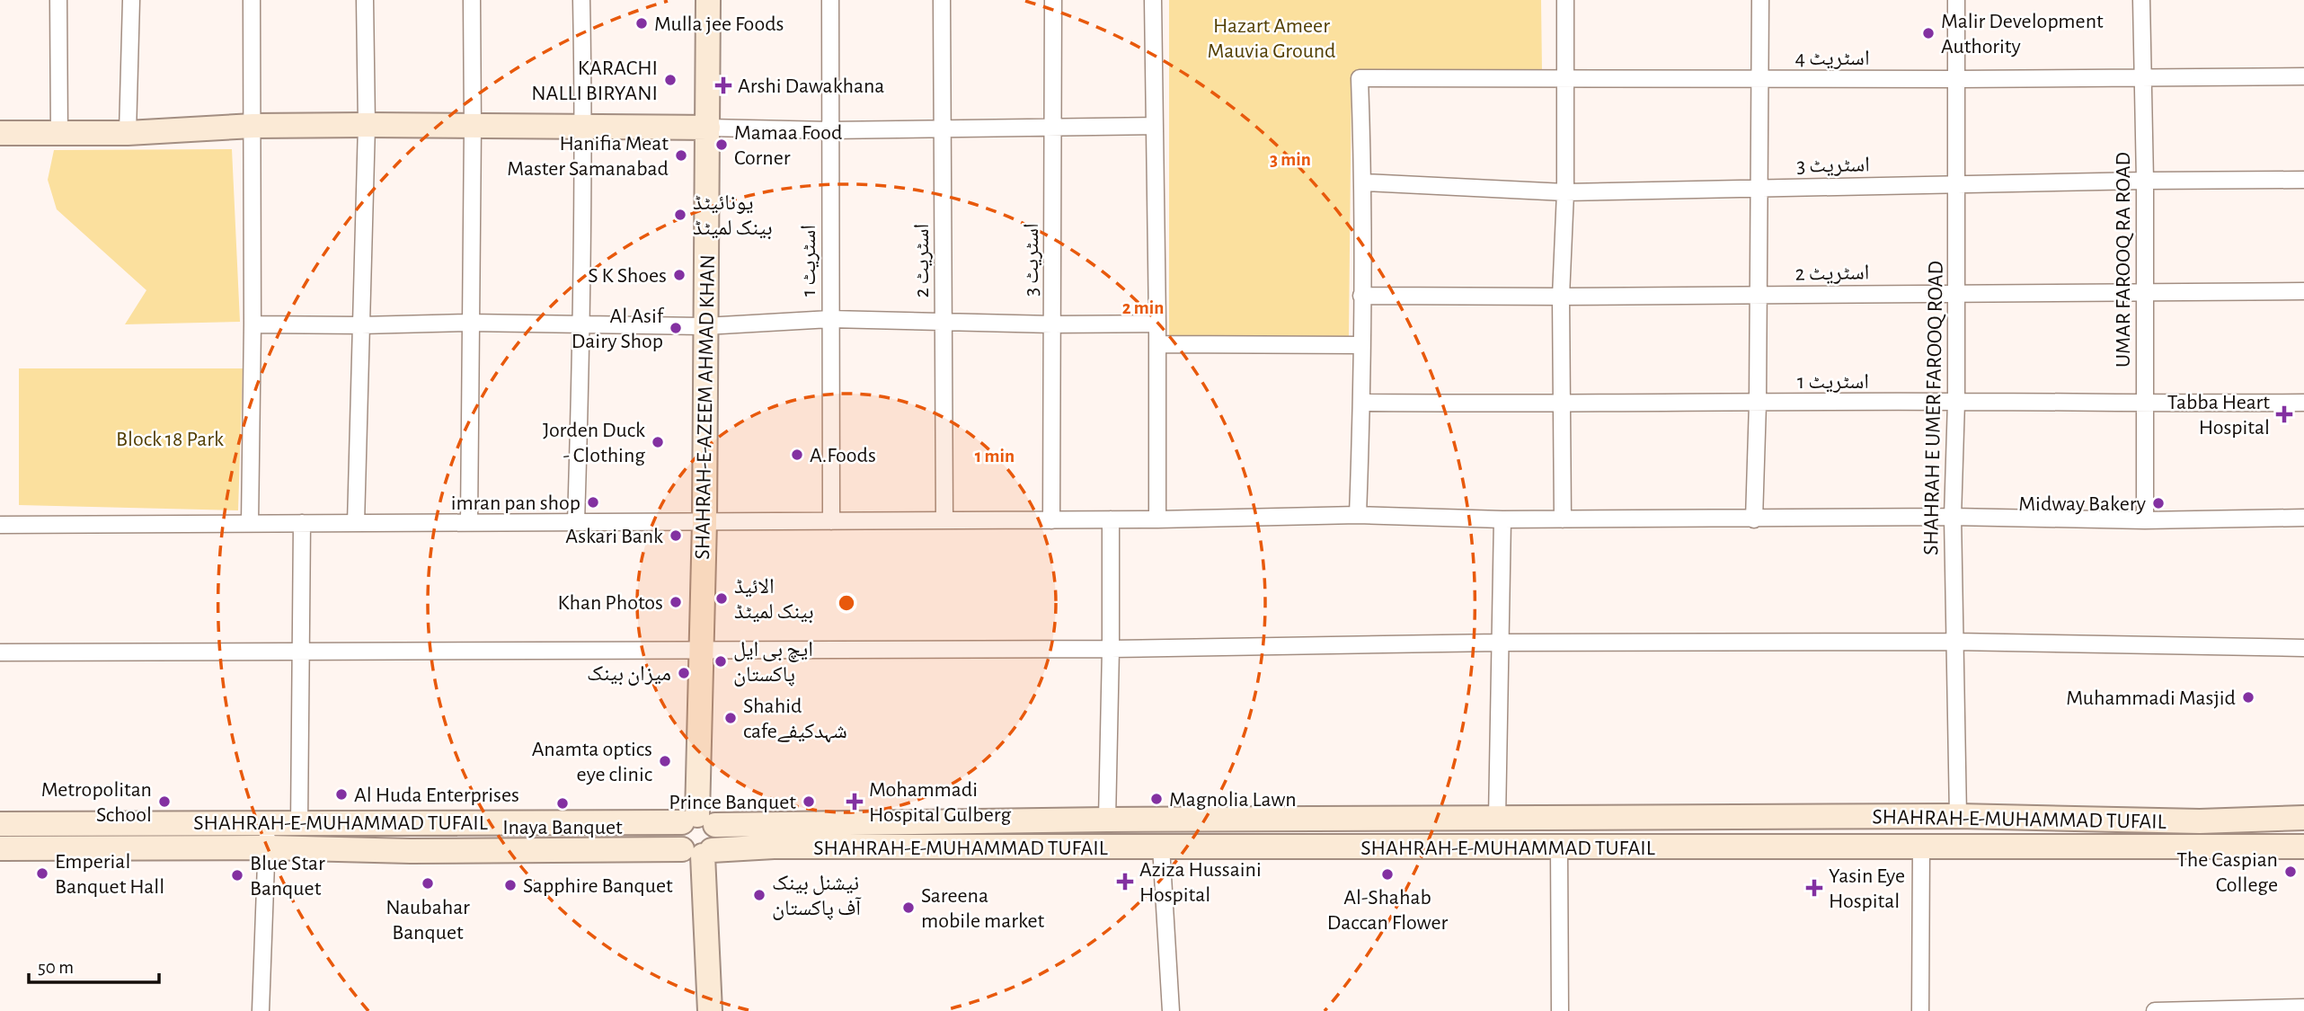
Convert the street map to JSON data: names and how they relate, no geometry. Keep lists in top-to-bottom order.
{
  "streets": {
    "main road": ["SHAHRAH-E-AZEEM AHMAD KHAN", "SHAHRAH-E-MUHAMMAD TUFAIL"],
    "street": [
      "اسٹریٹ 4",
      "اسٹریٹ 3",
      "UMAR FAROOQ RA ROAD",
      "اسٹریٹ 1",
      "اسٹریٹ 2",
      "SHAHRAH E UMER FAROOQ ROAD"
    ]
  },
  "crossings": [
    ["اسٹریٹ 4", "اسٹریٹ 3"],
    ["اسٹریٹ 4", "UMAR FAROOQ RA ROAD"],
    ["اسٹریٹ 4", "SHAHRAH E UMER FAROOQ ROAD"],
    ["اسٹریٹ 3", "UMAR FAROOQ RA ROAD"],
    ["اسٹریٹ 3", "SHAHRAH E UMER FAROOQ ROAD"],
    ["UMAR FAROOQ RA ROAD", "اسٹریٹ 1"],
    ["UMAR FAROOQ RA ROAD", "اسٹریٹ 2"],
    ["اسٹریٹ 1", "SHAHRAH E UMER FAROOQ ROAD"],
    ["اسٹریٹ 2", "SHAHRAH E UMER FAROOQ ROAD"],
    ["SHAHRAH-E-AZEEM AHMAD KHAN", "SHAHRAH-E-MUHAMMAD TUFAIL"],
    ["SHAHRAH E UMER FAROOQ ROAD", "SHAHRAH-E-MUHAMMAD TUFAIL"]
  ],
  "parks": ["Hazart Ameer Mauvia Ground", "Block 18 Park"],
  "places": {
    "other": [
      "Mulla jee Foods",
      "Malir Development Authority",
      "KARACHI NALLI BIRYANI",
      "Mamaa Food Corner",
      "Hanifia Meat Master Samanabad",
      "یونائیٹڈ بینک لمیٹڈ",
      "S K Shoes",
      "Al Asif Dairy Shop",
      "Jorden Duck - Clothing",
      "A.Foods",
      "imran pan shop",
      "Midway Bakery",
      "Askari Bank",
      "الائیڈ بینک لمیٹڈ",
      "Khan Photos",
      "ایچ بی ایل پاکستان",
      "میزان بینک",
      "Muhammadi Masjid",
      "Shahid cafeشہدکیفے",
      "Anamta optics eye clinic",
      "Al Huda Enterprises",
      "Magnolia Lawn",
      "Metropolitan School",
      "Prince Banquet",
      "Inaya Banquet",
      "The Caspian College",
      "Emperial Banquet Hall",
      "Al-Shahab Daccan Flower",
      "Blue Star Banquet",
      "Naubahar Banquet",
      "Sapphire Banquet",
      "نیشنل بینک آف پاکستان",
      "Sareena mobile market"
    ],
    "health": [
      "Arshi Dawakhana",
      "Tabba Heart Hospital",
      "Mohammadi Hospital Gulberg",
      "Aziza Hussaini Hospital",
      "Yasin Eye Hospital"
    ]
  },
  "scale_bar": "50 m",
  "rings": ["3 min", "2 min", "1 min"]
}
